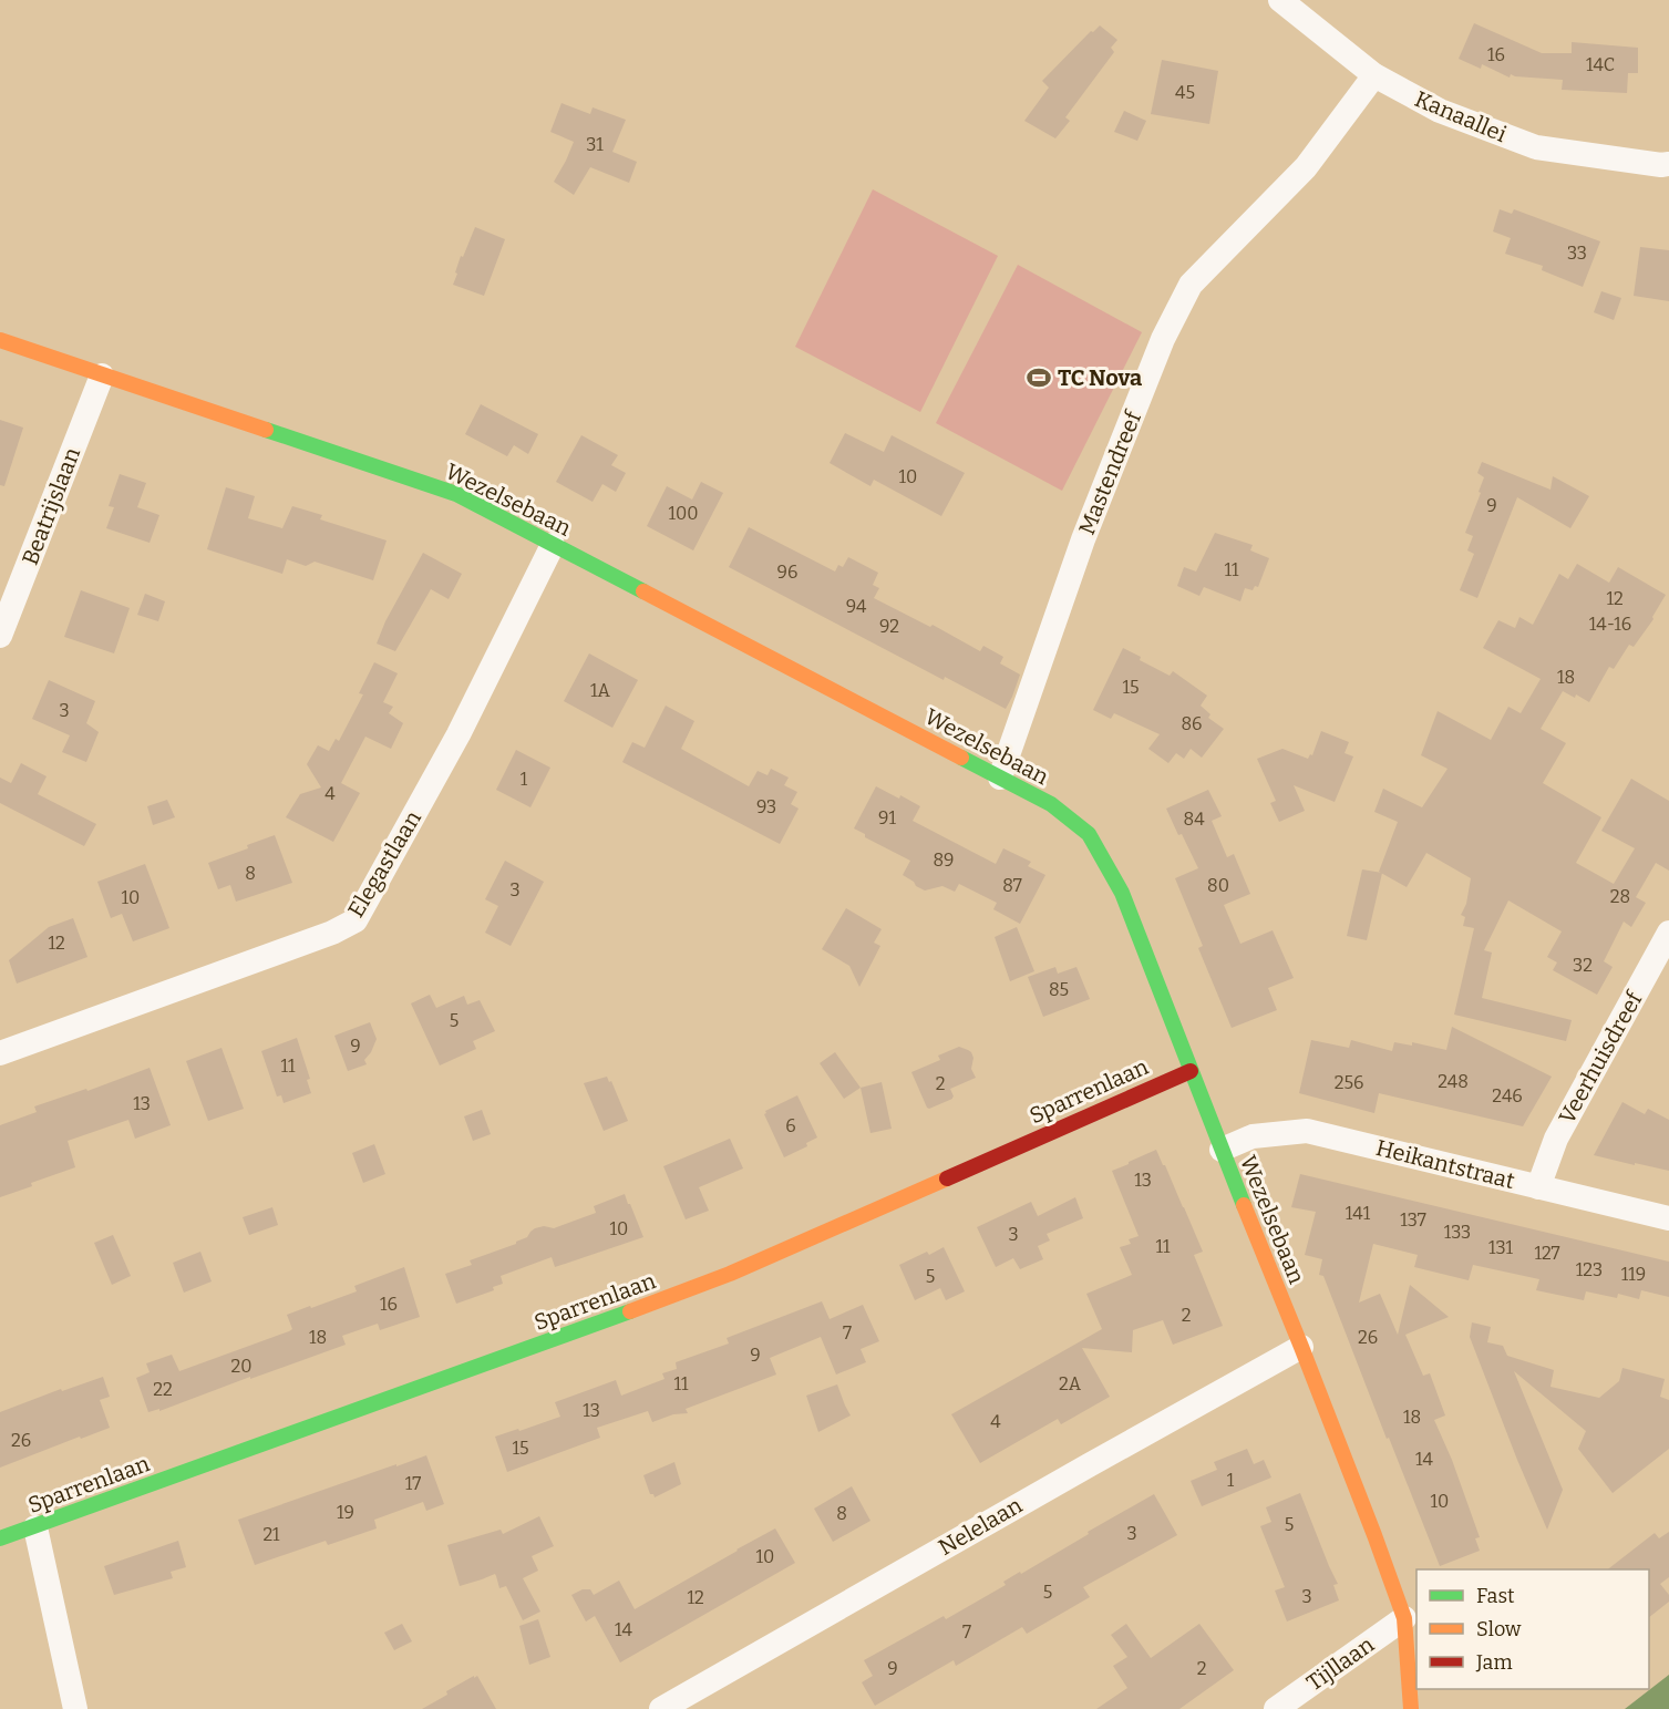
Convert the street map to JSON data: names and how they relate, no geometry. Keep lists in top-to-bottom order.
{
  "streets": {
    "street": [
      "Kanaallei",
      "Mastendreef",
      "Wezelsebaan",
      "Beatrijslaan",
      "Elegastlaan",
      "Veerhuisdreef",
      "Sparrenlaan",
      "Heikantstraat",
      "Nelelaan",
      "Tijllaan"
    ]
  },
  "crossings": [
    ["Kanaallei", "Mastendreef"],
    ["Mastendreef", "Wezelsebaan"],
    ["Wezelsebaan", "Beatrijslaan"],
    ["Wezelsebaan", "Elegastlaan"],
    ["Wezelsebaan", "Sparrenlaan"],
    ["Wezelsebaan", "Heikantstraat"],
    ["Wezelsebaan", "Nelelaan"],
    ["Wezelsebaan", "Tijllaan"],
    ["Veerhuisdreef", "Heikantstraat"]
  ],
  "places": {
    "sports": ["TC Nova"]
  },
  "house_numbers": [
    "16",
    "14C",
    "45",
    "31",
    "33",
    "10",
    "9",
    "100",
    "11",
    "96",
    "12",
    "94",
    "14-16",
    "92",
    "18",
    "15",
    "1A",
    "3",
    "86",
    "1",
    "4",
    "93",
    "91",
    "84",
    "89",
    "8",
    "87",
    "80",
    "3",
    "28",
    "10",
    "12",
    "32",
    "85",
    "5",
    "9",
    "11",
    "248",
    "256",
    "2",
    "246",
    "13",
    "6",
    "13",
    "141",
    "137",
    "10",
    "133",
    "3",
    "11",
    "131",
    "127",
    "123",
    "119",
    "5",
    "16",
    "2",
    "7",
    "18",
    "26",
    "9",
    "20",
    "11",
    "2A",
    "22",
    "13",
    "18",
    "4",
    "26",
    "15",
    "14",
    "1",
    "17",
    "10",
    "19",
    "8",
    "5",
    "3",
    "21",
    "10",
    "5",
    "3",
    "12",
    "14",
    "7",
    "9",
    "2"
  ],
  "legend": ["Fast", "Slow", "Jam"]
}
